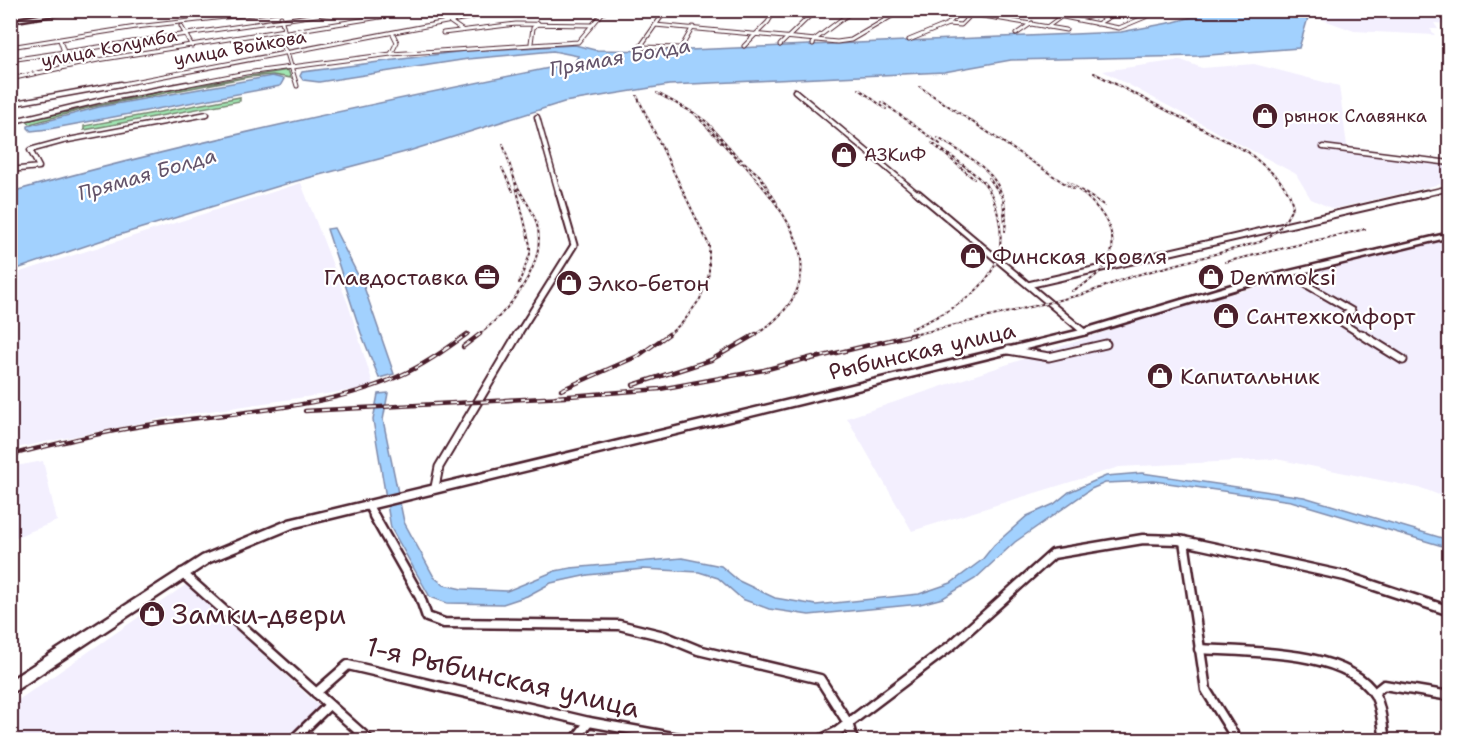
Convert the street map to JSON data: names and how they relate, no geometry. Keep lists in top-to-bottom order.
{
  "streets": {
    "main road": ["Рыбинская улица"],
    "street": ["улица Колумба", "улица Войкова", "1-я Рыбинская улица"]
  },
  "water": ["Прямая Болда"],
  "places": {
    "shop": [
      "рынок Славянка",
      "АЗКиФ",
      "Финская кровля",
      "Demmoksi",
      "Элко-бетон",
      "Сантехкомфорт",
      "Капитальник",
      "Замки-двери"
    ],
    "office": ["Главдоставка"]
  }
}
